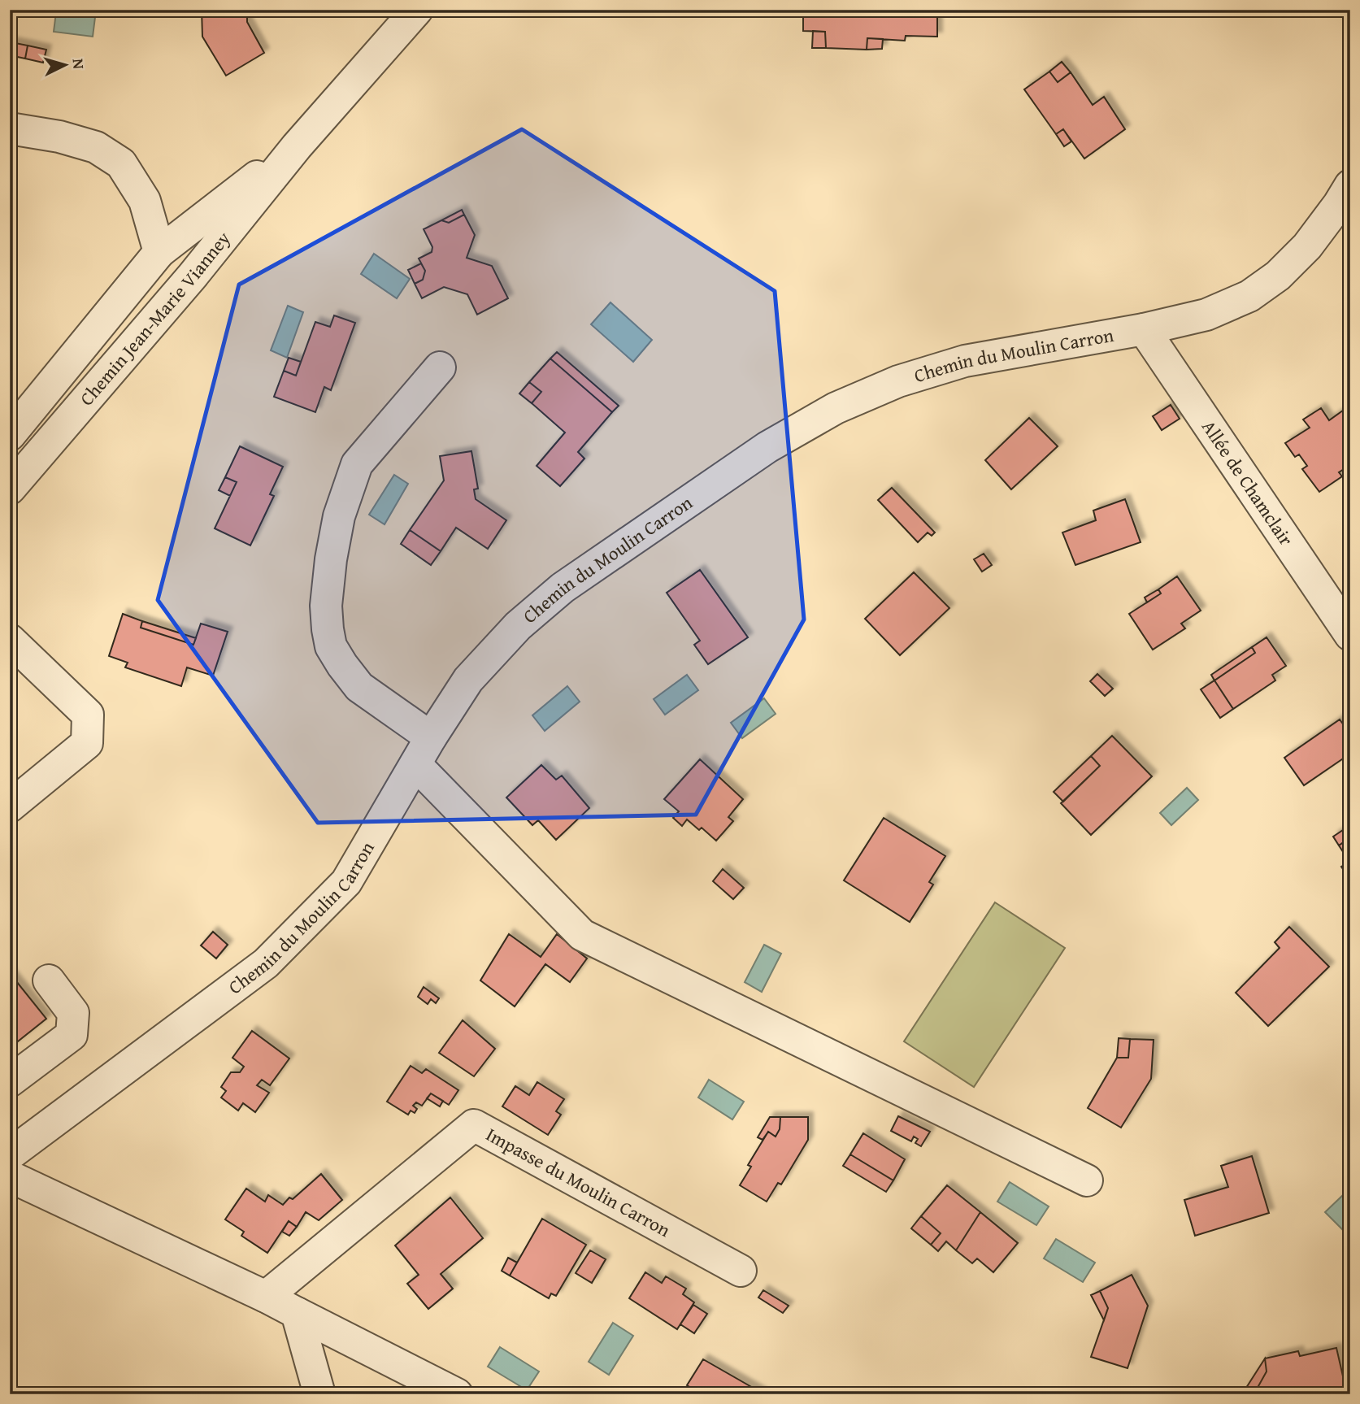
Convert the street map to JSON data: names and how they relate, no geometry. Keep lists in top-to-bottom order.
{
  "streets": {
    "street": [
      "Chemin Jean-Marie Vianney",
      "Chemin du Moulin Carron",
      "Allée de Chamclair",
      "Impasse du Moulin Carron"
    ]
  },
  "crossings": [
    ["Chemin du Moulin Carron", "Allée de Chamclair"]
  ],
  "north": "right"
}
